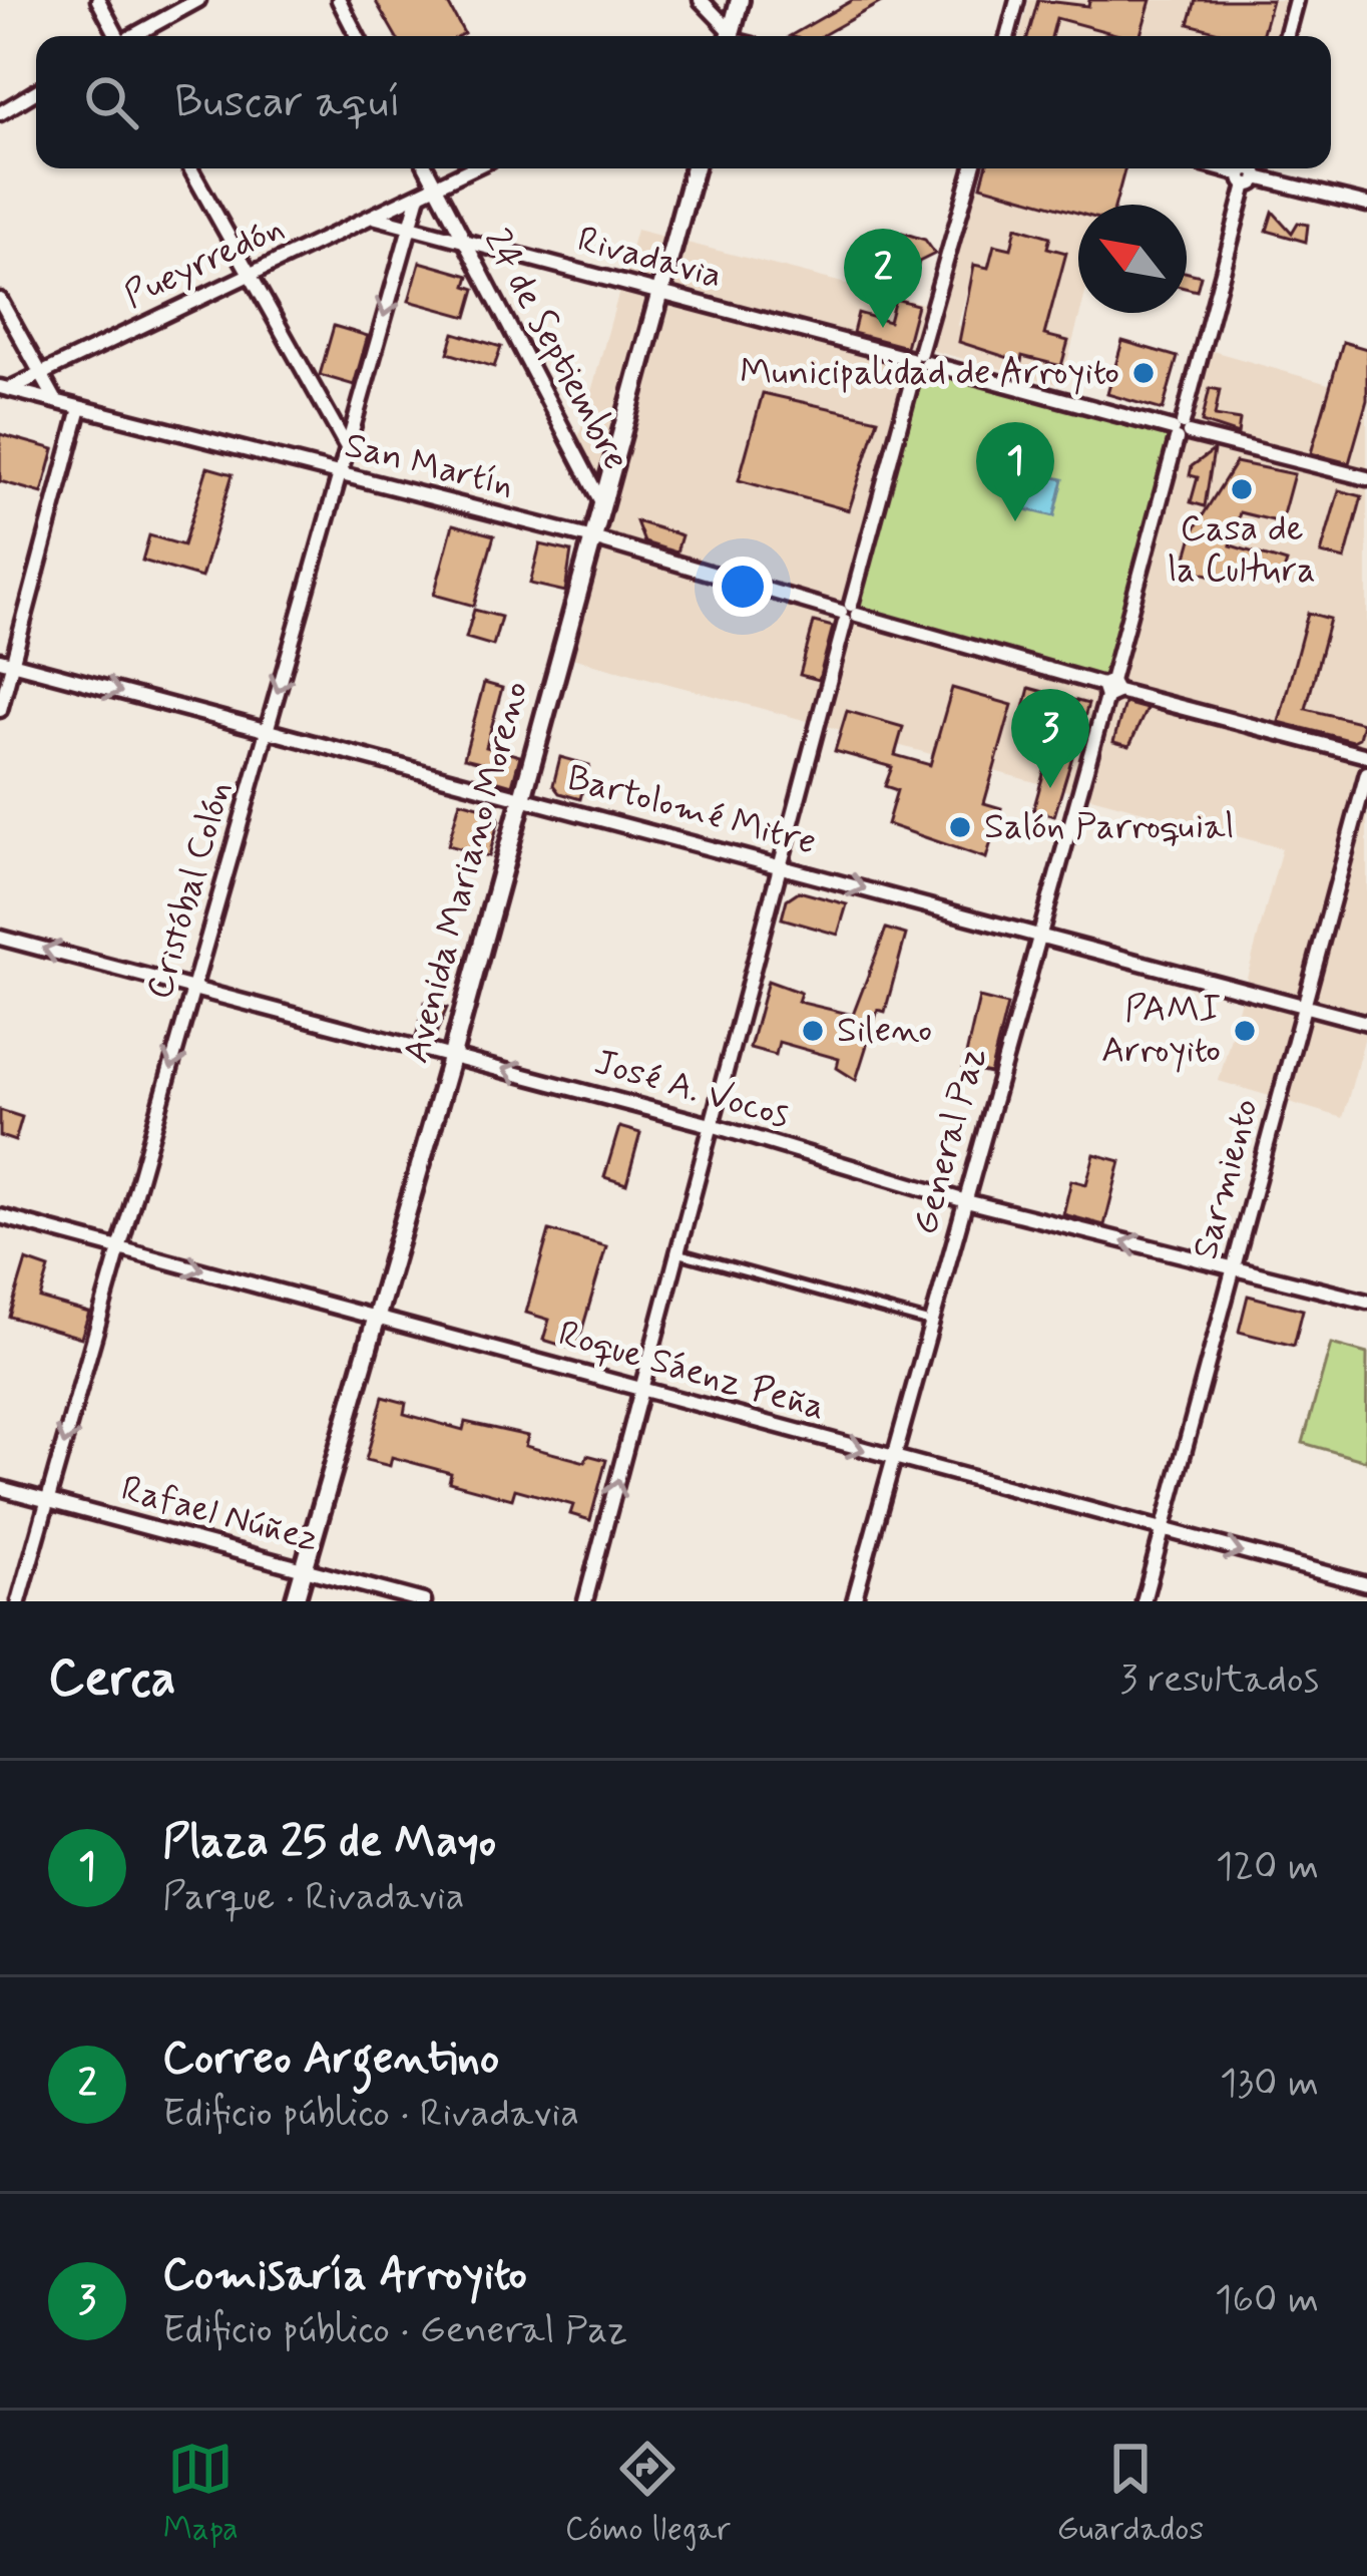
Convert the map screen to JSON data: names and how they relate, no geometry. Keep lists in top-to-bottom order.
{
  "streets": {
    "main road": ["Avenida Mariano Moreno"],
    "street": [
      "Rivadavia",
      "Pueyrredón",
      "24 de Septiembre",
      "San Martín",
      "Bartolomé Mitre",
      "Cristóbal Colón",
      "José A. Vocos",
      "General Paz",
      "Sarmiento",
      "Roque Sáenz Peña",
      "Rafael Núñez"
    ]
  },
  "crossings": [
    ["Rivadavia", "Pueyrredón"],
    ["Rivadavia", "24 de Septiembre"],
    ["Rivadavia", "Avenida Mariano Moreno"],
    ["Rivadavia", "Cristóbal Colón"],
    ["Rivadavia", "General Paz"],
    ["Pueyrredón", "24 de Septiembre"],
    ["Pueyrredón", "San Martín"],
    ["Pueyrredón", "Cristóbal Colón"],
    ["24 de Septiembre", "Avenida Mariano Moreno"],
    ["San Martín", "Avenida Mariano Moreno"],
    ["San Martín", "Cristóbal Colón"],
    ["San Martín", "General Paz"],
    ["Bartolomé Mitre", "Avenida Mariano Moreno"],
    ["Bartolomé Mitre", "Cristóbal Colón"],
    ["Bartolomé Mitre", "General Paz"],
    ["Bartolomé Mitre", "Sarmiento"],
    ["Avenida Mariano Moreno", "José A. Vocos"],
    ["Avenida Mariano Moreno", "Roque Sáenz Peña"],
    ["Avenida Mariano Moreno", "Rafael Núñez"],
    ["Cristóbal Colón", "José A. Vocos"],
    ["Cristóbal Colón", "Roque Sáenz Peña"],
    ["Cristóbal Colón", "Rafael Núñez"],
    ["José A. Vocos", "General Paz"],
    ["José A. Vocos", "Sarmiento"],
    ["General Paz", "Roque Sáenz Peña"],
    ["Sarmiento", "Roque Sáenz Peña"]
  ],
  "one_way": [
    "Bartolomé Mitre",
    "Cristóbal Colón",
    "José A. Vocos",
    "Roque Sáenz Peña"
  ],
  "places": [
    "Municipalidad de Arroyito",
    "Casa de la Cultura",
    "Salón Parroquial",
    "Sileno",
    "PAMI Arroyito"
  ],
  "north": "top left",
  "page": {
    "search": "Buscar aquí",
    "pins": ["2", "1", "3"],
    "heading": ["Cerca", "3 resultados"],
    "list": [
      {
        "mark": "1",
        "name": "Plaza 25 de Mayo",
        "note": "Parque · Rivadavia",
        "value": "120 m"
      },
      {
        "mark": "2",
        "name": "Correo Argentino",
        "note": "Edificio público · Rivadavia",
        "value": "130 m"
      },
      {
        "mark": "3",
        "name": "Comisaría Arroyito",
        "note": "Edificio público · General Paz",
        "value": "160 m"
      }
    ],
    "nav": ["Mapa", "Cómo llegar", "Guardados"]
  }
}
